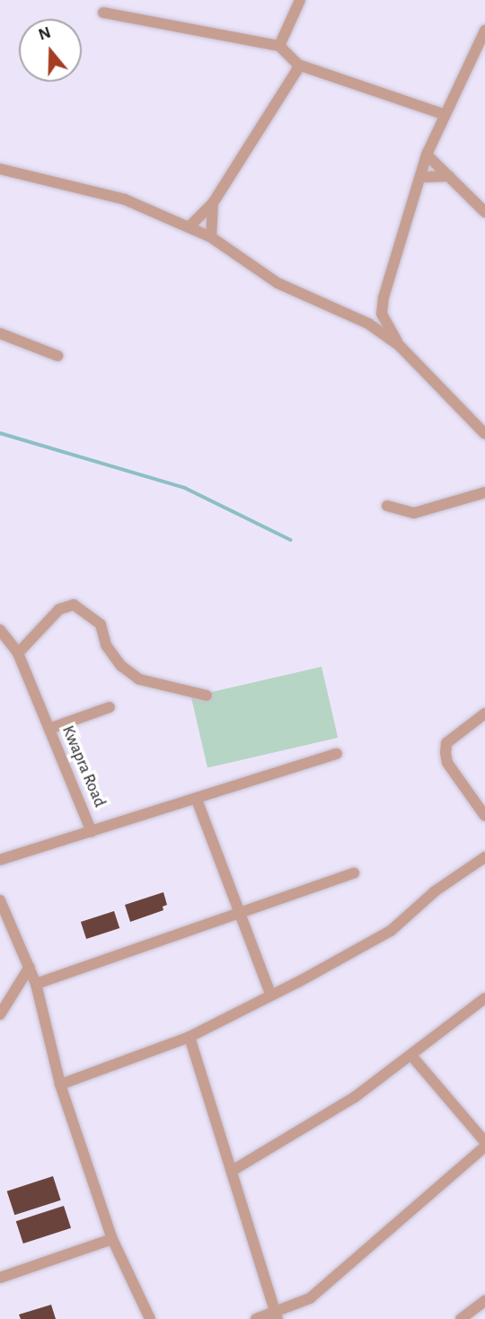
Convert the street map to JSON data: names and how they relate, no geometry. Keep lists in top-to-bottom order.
{
  "streets": {
    "street": ["Kwapra Road"]
  },
  "north": "top"
}
